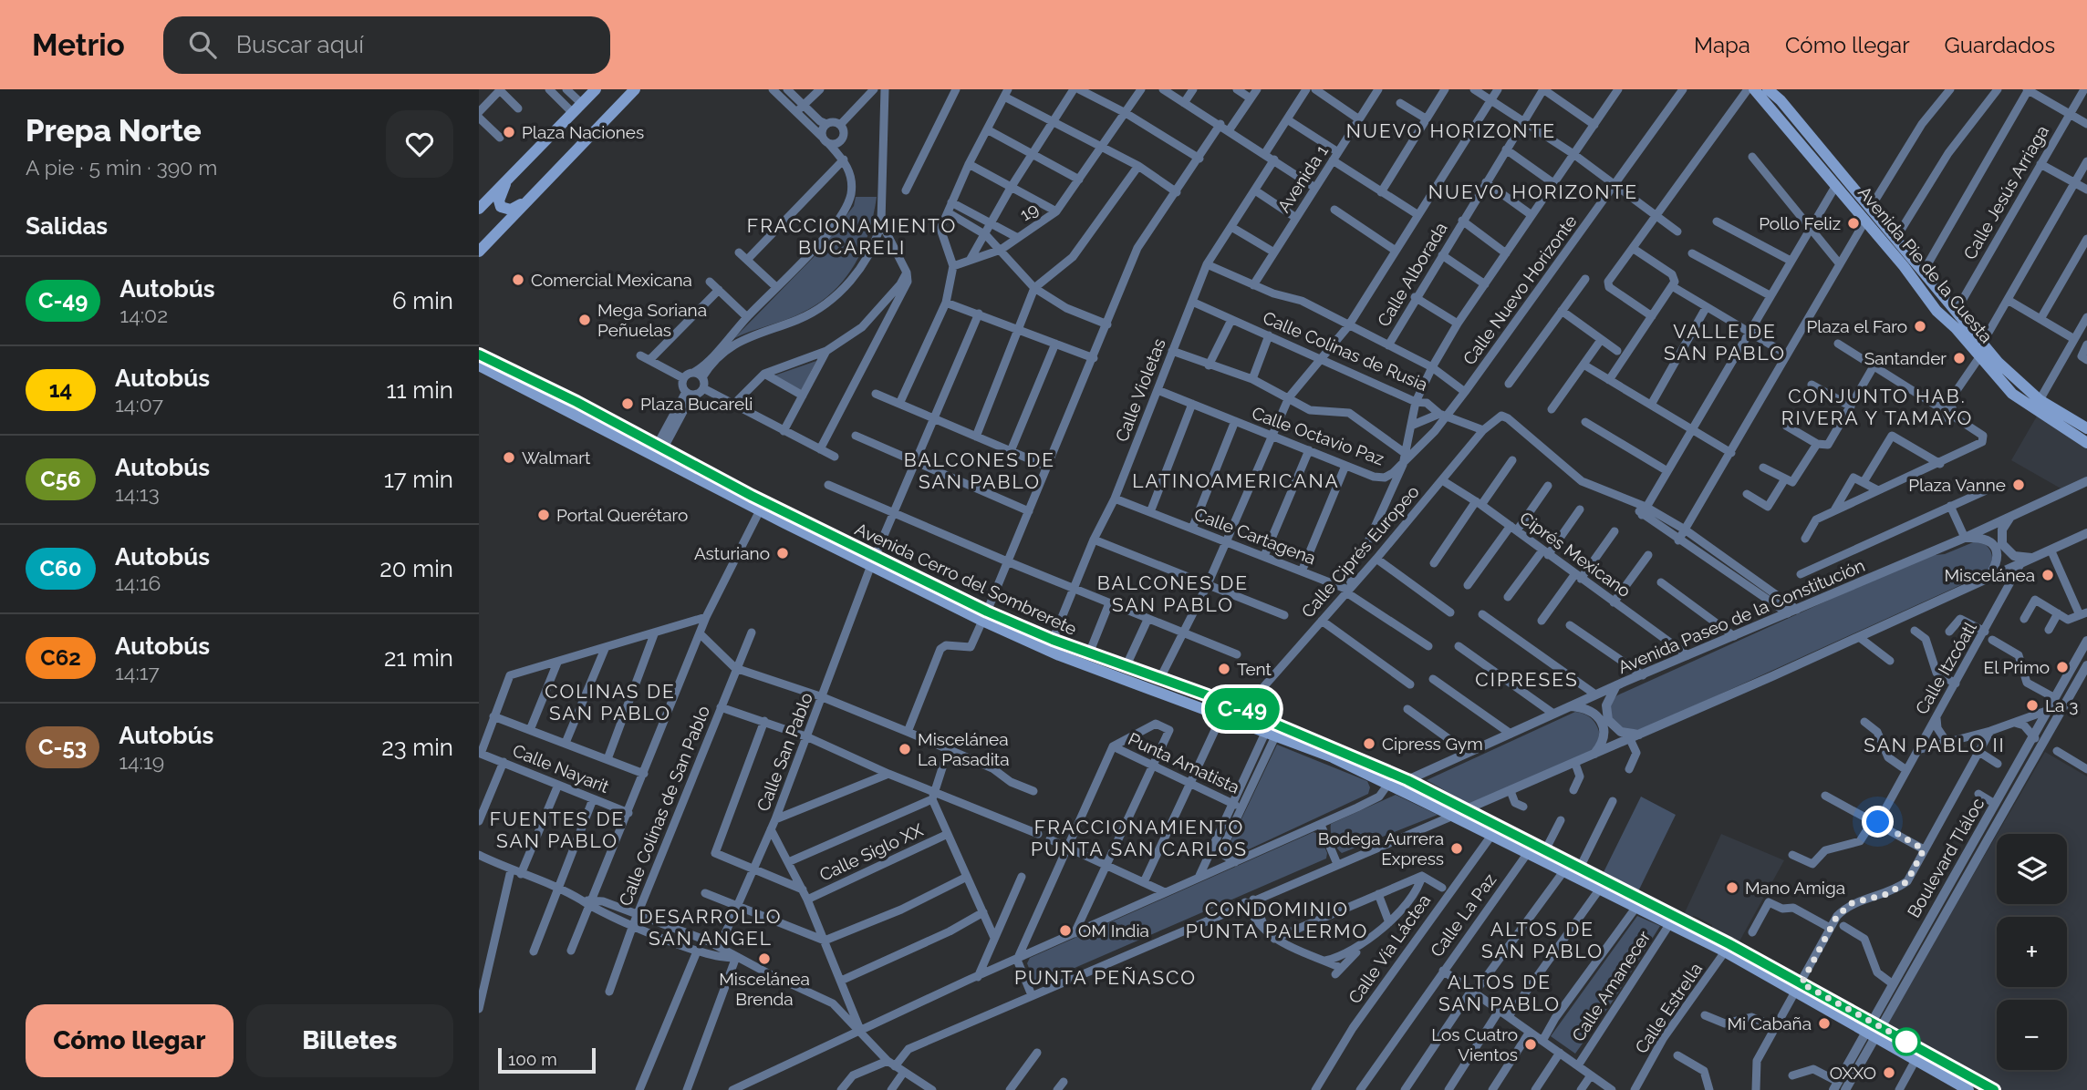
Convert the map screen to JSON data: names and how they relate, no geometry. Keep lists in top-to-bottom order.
{
  "streets": {
    "main road": ["Avenida Pie de la Cuesta", "Avenida Cerro del Sombrerete"],
    "street": [
      "Avenida 1",
      "Calle Jesús Arriaga",
      "19",
      "Calle Alborada",
      "Calle Nuevo Horizonte",
      "Calle Colinas de Rusia",
      "Calle Violetas",
      "Calle Octavio Paz",
      "Calle Cartagena",
      "Calle Ciprés Europeo",
      "Ciprés Mexicano",
      "Avenida Paseo de la Constitución",
      "Calle Itzcóatl",
      "Calle San Pablo",
      "Punta Amatista",
      "Calle Nayarit",
      "Calle Colinas de San Pablo",
      "Calle Siglo XX",
      "Boulevard Tláloc",
      "Calle La Paz",
      "Calle Vía Láctea",
      "Calle Amanecer",
      "Calle Estrella"
    ]
  },
  "crossings": [
    ["Calle Jesús Arriaga", "Avenida Pie de la Cuesta"],
    ["Calle Nuevo Horizonte", "Calle Colinas de Rusia"],
    ["Calle Nuevo Horizonte", "Calle Octavio Paz"],
    ["Calle Colinas de Rusia", "Calle Violetas"],
    ["Calle Colinas de Rusia", "Calle Octavio Paz"],
    ["Calle Colinas de Rusia", "Calle Ciprés Europeo"],
    ["Calle Violetas", "Calle Octavio Paz"],
    ["Calle Violetas", "Calle Cartagena"],
    ["Calle Violetas", "Avenida Cerro del Sombrerete"],
    ["Calle Cartagena", "Calle Ciprés Europeo"],
    ["Calle Ciprés Europeo", "Ciprés Mexicano"],
    ["Calle Ciprés Europeo", "Avenida Cerro del Sombrerete"],
    ["Ciprés Mexicano", "Avenida Paseo de la Constitución"],
    ["Avenida Cerro del Sombrerete", "Avenida Paseo de la Constitución"],
    ["Avenida Cerro del Sombrerete", "Calle San Pablo"],
    ["Avenida Cerro del Sombrerete", "Boulevard Tláloc"],
    ["Avenida Cerro del Sombrerete", "Calle La Paz"],
    ["Avenida Cerro del Sombrerete", "Calle Vía Láctea"],
    ["Avenida Cerro del Sombrerete", "Calle Amanecer"],
    ["Avenida Cerro del Sombrerete", "Calle Estrella"]
  ],
  "districts": [
    "NUEVO HORIZONTE",
    "NUEVO HORIZONTE",
    "FRACCIONAMIENTO BUCARELI",
    "VALLE DE SAN PABLO",
    "CONJUNTO HAB. RIVERA Y TAMAYO",
    "BALCONES DE SAN PABLO",
    "LATINOAMERICANA",
    "BALCONES DE SAN PABLO",
    "CIPRESES",
    "COLINAS DE SAN PABLO",
    "SAN PABLO II",
    "FUENTES DE SAN PABLO",
    "FRACCIONAMIENTO PUNTA SAN CARLOS",
    "CONDOMINIO PUNTA PALERMO",
    "DESARROLLO SAN ANGEL",
    "ALTOS DE SAN PABLO",
    "PUNTA PEÑASCO",
    "ALTOS DE SAN PABLO"
  ],
  "places": [
    "Plaza Naciones",
    "Pollo Feliz",
    "Comercial Mexicana",
    "Mega Soriana Peñuelas",
    "Plaza el Faro",
    "Santander",
    "Plaza Bucareli",
    "Walmart",
    "Plaza Vanne",
    "Portal Querétaro",
    "Asturiano",
    "Miscelánea",
    "El Primo",
    "Tent",
    "La 3",
    "Cipress Gym",
    "Miscelánea La Pasadita",
    "Bodega Aurrera Express",
    "Mano Amiga",
    "OM India",
    "Miscelánea Brenda",
    "Mi Cabaña",
    "Los Cuatro Vientos",
    "OXXO"
  ],
  "lines": ["bus line C-49"],
  "scale_bar": "100 m",
  "page": {
    "header": "Metrio",
    "search": "Buscar aquí",
    "nav": ["Mapa", "Cómo llegar", "Guardados"],
    "heading": [
      ["Prepa Norte", "A pie · 5 min · 390 m"],
      "Salidas"
    ],
    "on_map": "C-49",
    "list": [
      {
        "mark": "C-49",
        "name": "Autobús",
        "note": "14:02",
        "value": "6 min"
      },
      {
        "mark": "14",
        "name": "Autobús",
        "note": "14:07",
        "value": "11 min"
      },
      {
        "mark": "C56",
        "name": "Autobús",
        "note": "14:13",
        "value": "17 min"
      },
      {
        "mark": "C60",
        "name": "Autobús",
        "note": "14:16",
        "value": "20 min"
      },
      {
        "mark": "C62",
        "name": "Autobús",
        "note": "14:17",
        "value": "21 min"
      },
      {
        "mark": "C-53",
        "name": "Autobús",
        "note": "14:19",
        "value": "23 min"
      }
    ],
    "map_buttons": ["+", "−"],
    "buttons": ["Cómo llegar", "Billetes"],
    "scale": "100 m"
  }
}
